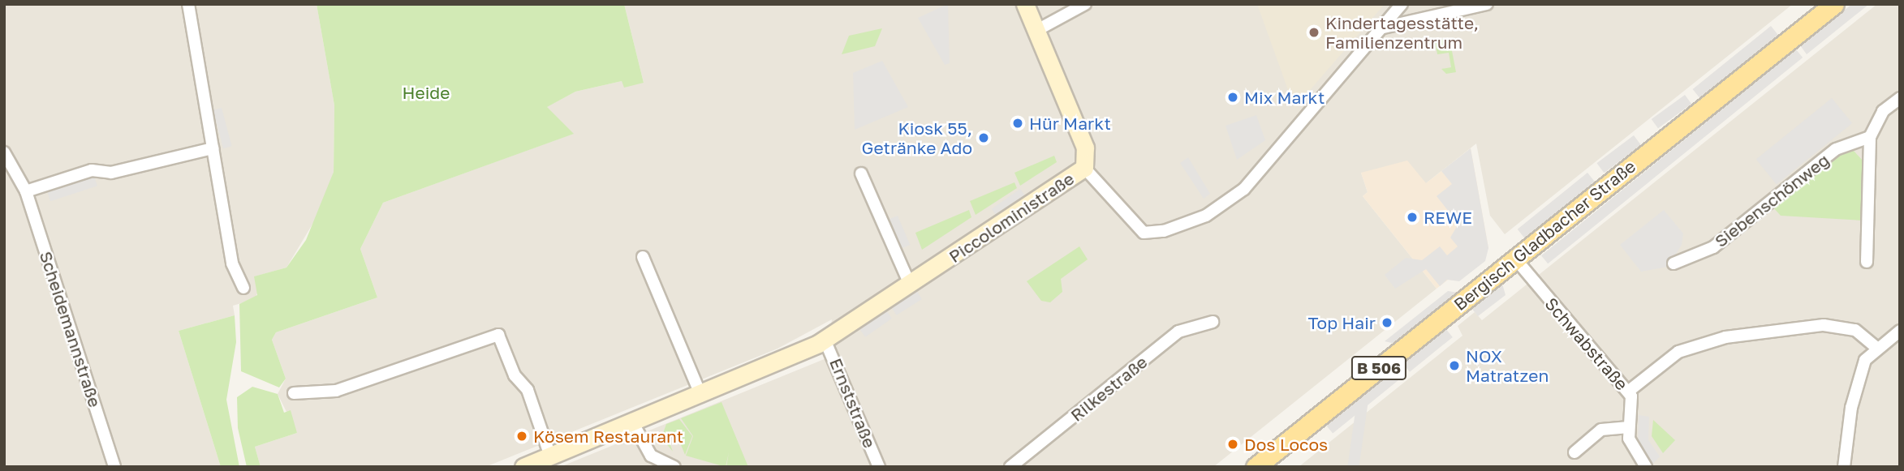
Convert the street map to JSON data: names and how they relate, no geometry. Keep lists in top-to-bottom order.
{
  "streets": {
    "main road": ["Bergisch Gladbacher Straße", "B 506"],
    "street": [
      "Siebenschönweg",
      "Piccoloministraße",
      "Scheidemannstraße",
      "Schwabstraße",
      "Rilkestraße",
      "Ernststraße"
    ]
  },
  "crossings": [
    ["Piccoloministraße", "Ernststraße"],
    ["Bergisch Gladbacher Straße", "Schwabstraße"]
  ],
  "parks": ["Heide"],
  "places": [
    "Kindertagesstätte, Familienzentrum",
    "Mix Markt",
    "Hür Markt",
    "Kiosk 55, Getränke Ado",
    "REWE",
    "Top Hair",
    "NOX Matratzen",
    "Kösem Restaurant",
    "Dos Locos"
  ]
}
